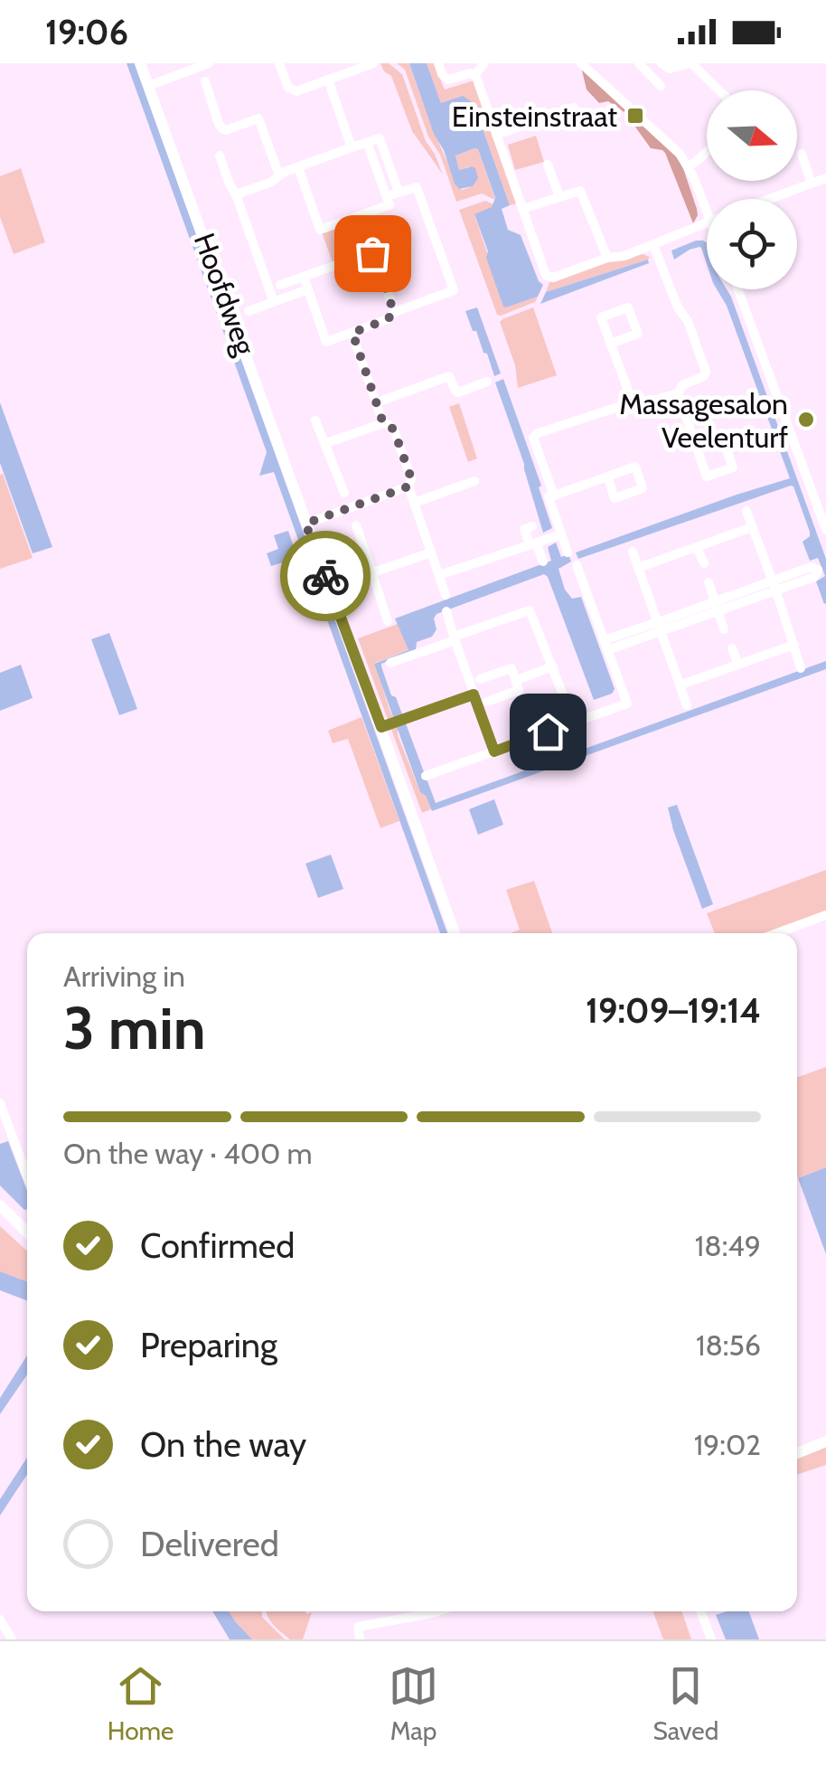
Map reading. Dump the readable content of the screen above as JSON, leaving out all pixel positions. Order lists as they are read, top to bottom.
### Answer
{
  "streets": {
    "main road": ["Hoofdweg"]
  },
  "places": {
    "transit": ["Einsteinstraat"],
    "other": ["Massagesalon Veelenturf"]
  },
  "north": "right",
  "page": {
    "status": "19:06",
    "heading": ["3 min", "Arriving in", "19:09–19:14"],
    "bar": "On the way · 400 m",
    "list": [
      ["Confirmed", "18:49"],
      ["Preparing", "18:56"],
      ["On the way", "19:02"],
      "Delivered"
    ],
    "tabs": ["Home", "Map", "Saved"]
  }
}
